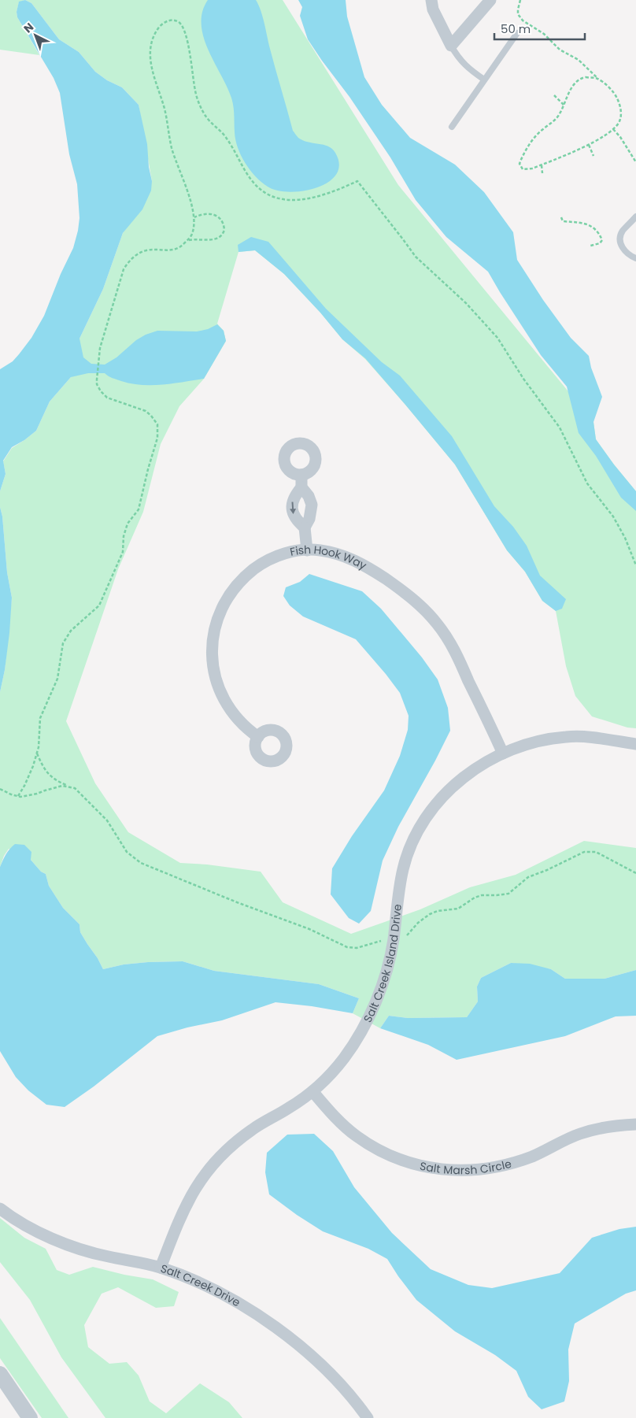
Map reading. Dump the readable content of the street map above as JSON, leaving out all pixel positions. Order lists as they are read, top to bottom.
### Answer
{
  "streets": {
    "street": [
      "Fish Hook Way",
      "Salt Creek Island Drive",
      "Salt Marsh Circle",
      "Salt Creek Drive"
    ]
  },
  "crossings": [
    ["Fish Hook Way", "Salt Creek Island Drive"],
    ["Salt Creek Island Drive", "Salt Marsh Circle"],
    ["Salt Creek Island Drive", "Salt Creek Drive"]
  ],
  "scale_bar": "50 m",
  "north": "top left"
}
